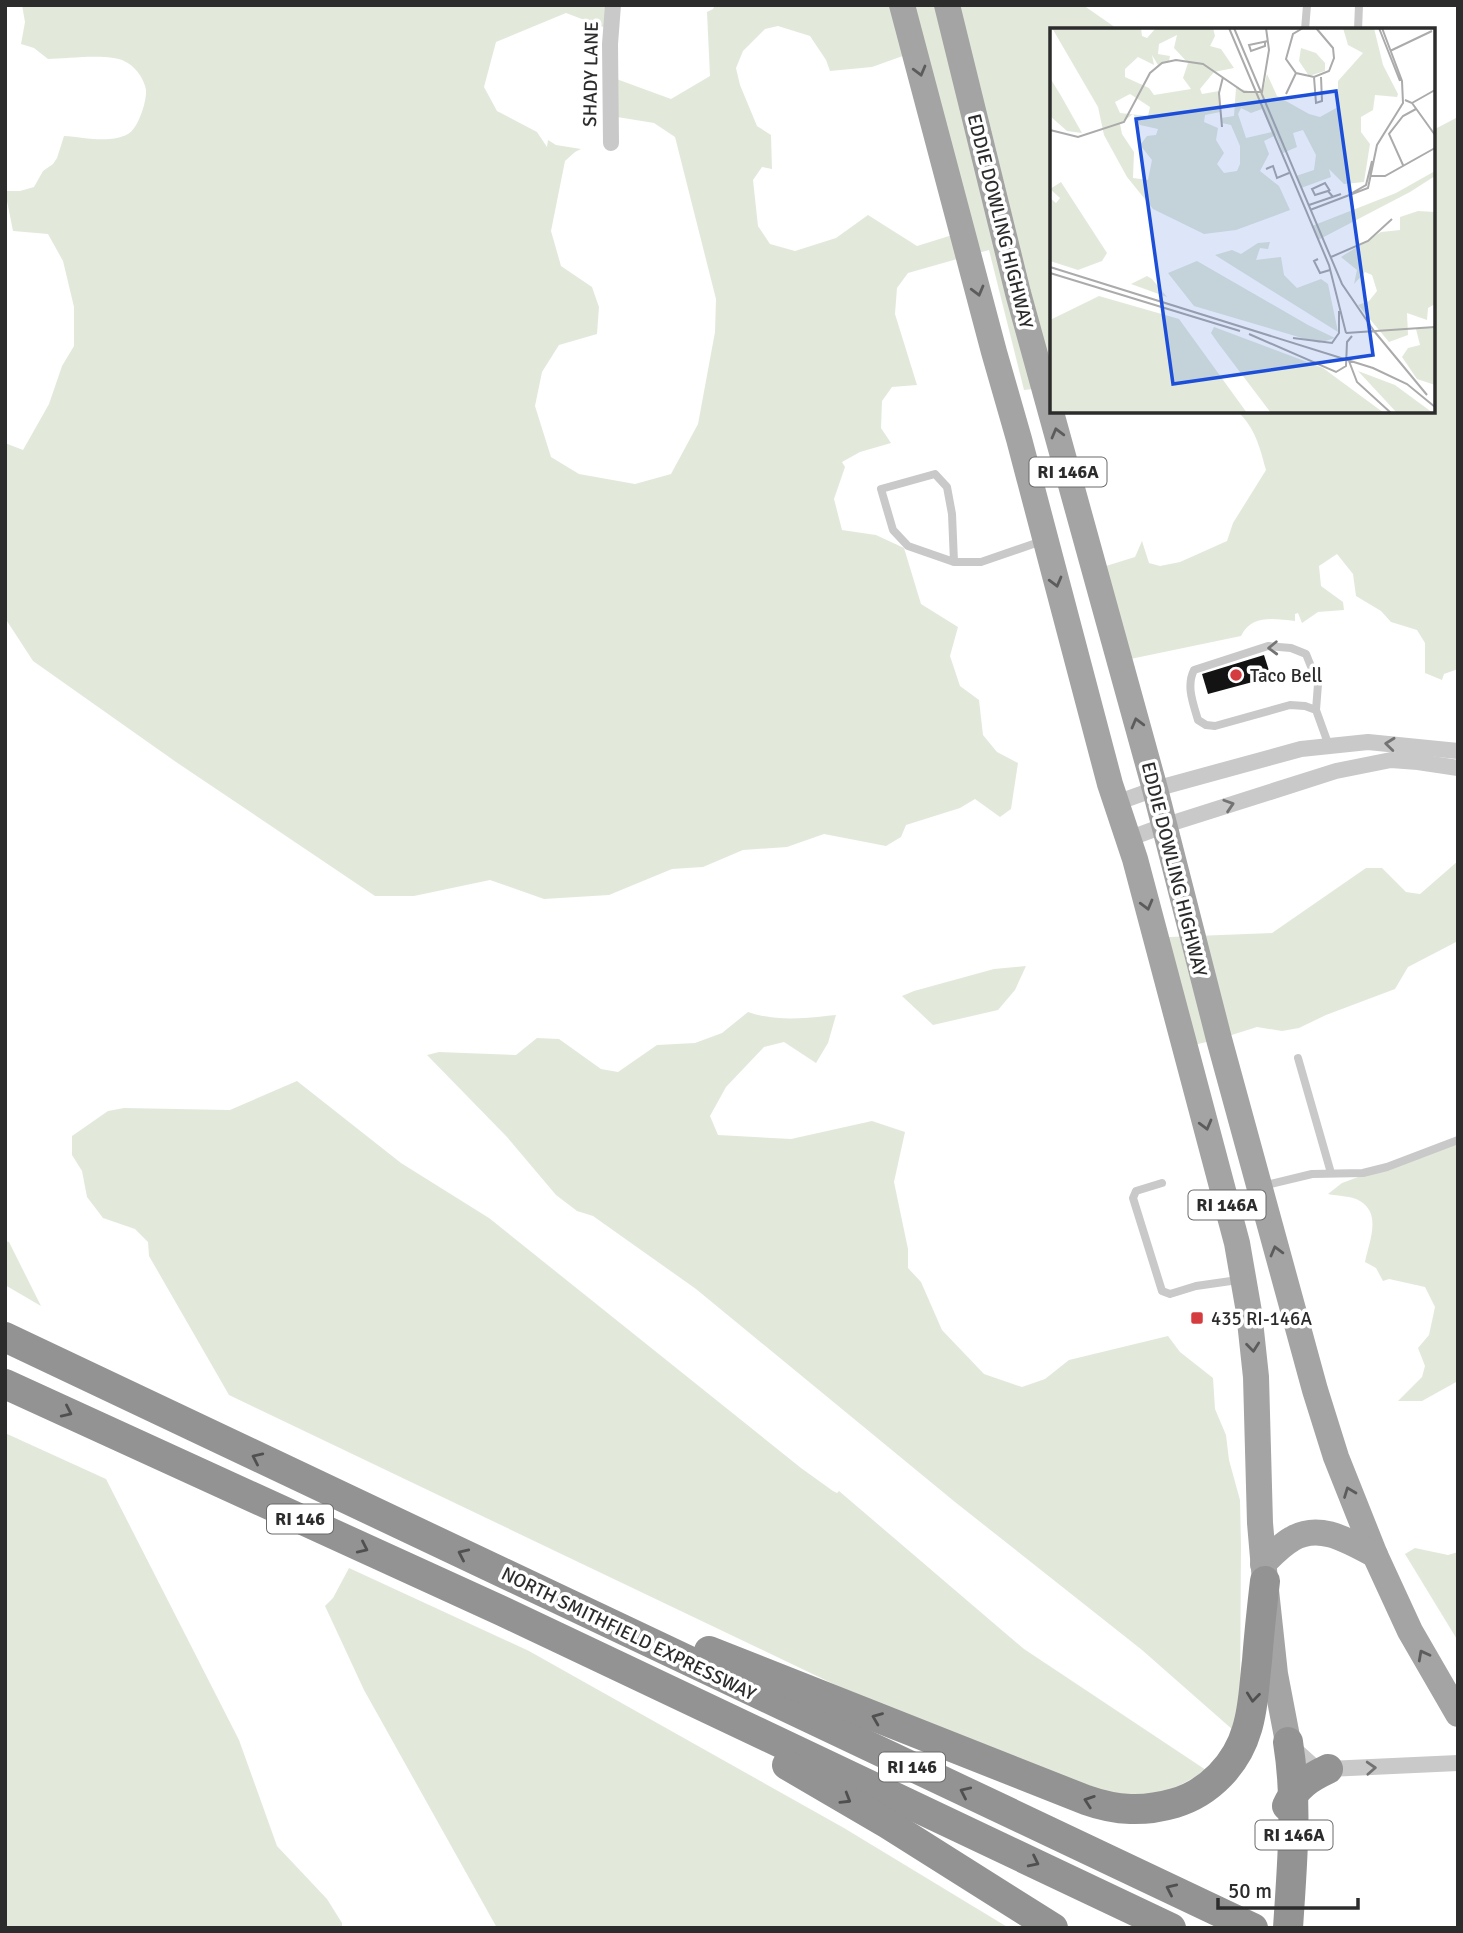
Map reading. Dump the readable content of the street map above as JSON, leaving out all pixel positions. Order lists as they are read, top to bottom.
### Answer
{
  "streets": {
    "highway": ["RI 146A", "RI 146", "NORTH SMITHFIELD EXPRESSWAY"],
    "main road": ["EDDIE DOWLING HIGHWAY"],
    "street": ["SHADY LANE"]
  },
  "crossings": [
    ["EDDIE DOWLING HIGHWAY", "RI 146A"]
  ],
  "places": {
    "other": ["Taco Bell"],
    "transit": ["435 RI-146A"]
  },
  "scale_bar": "50 m"
}
